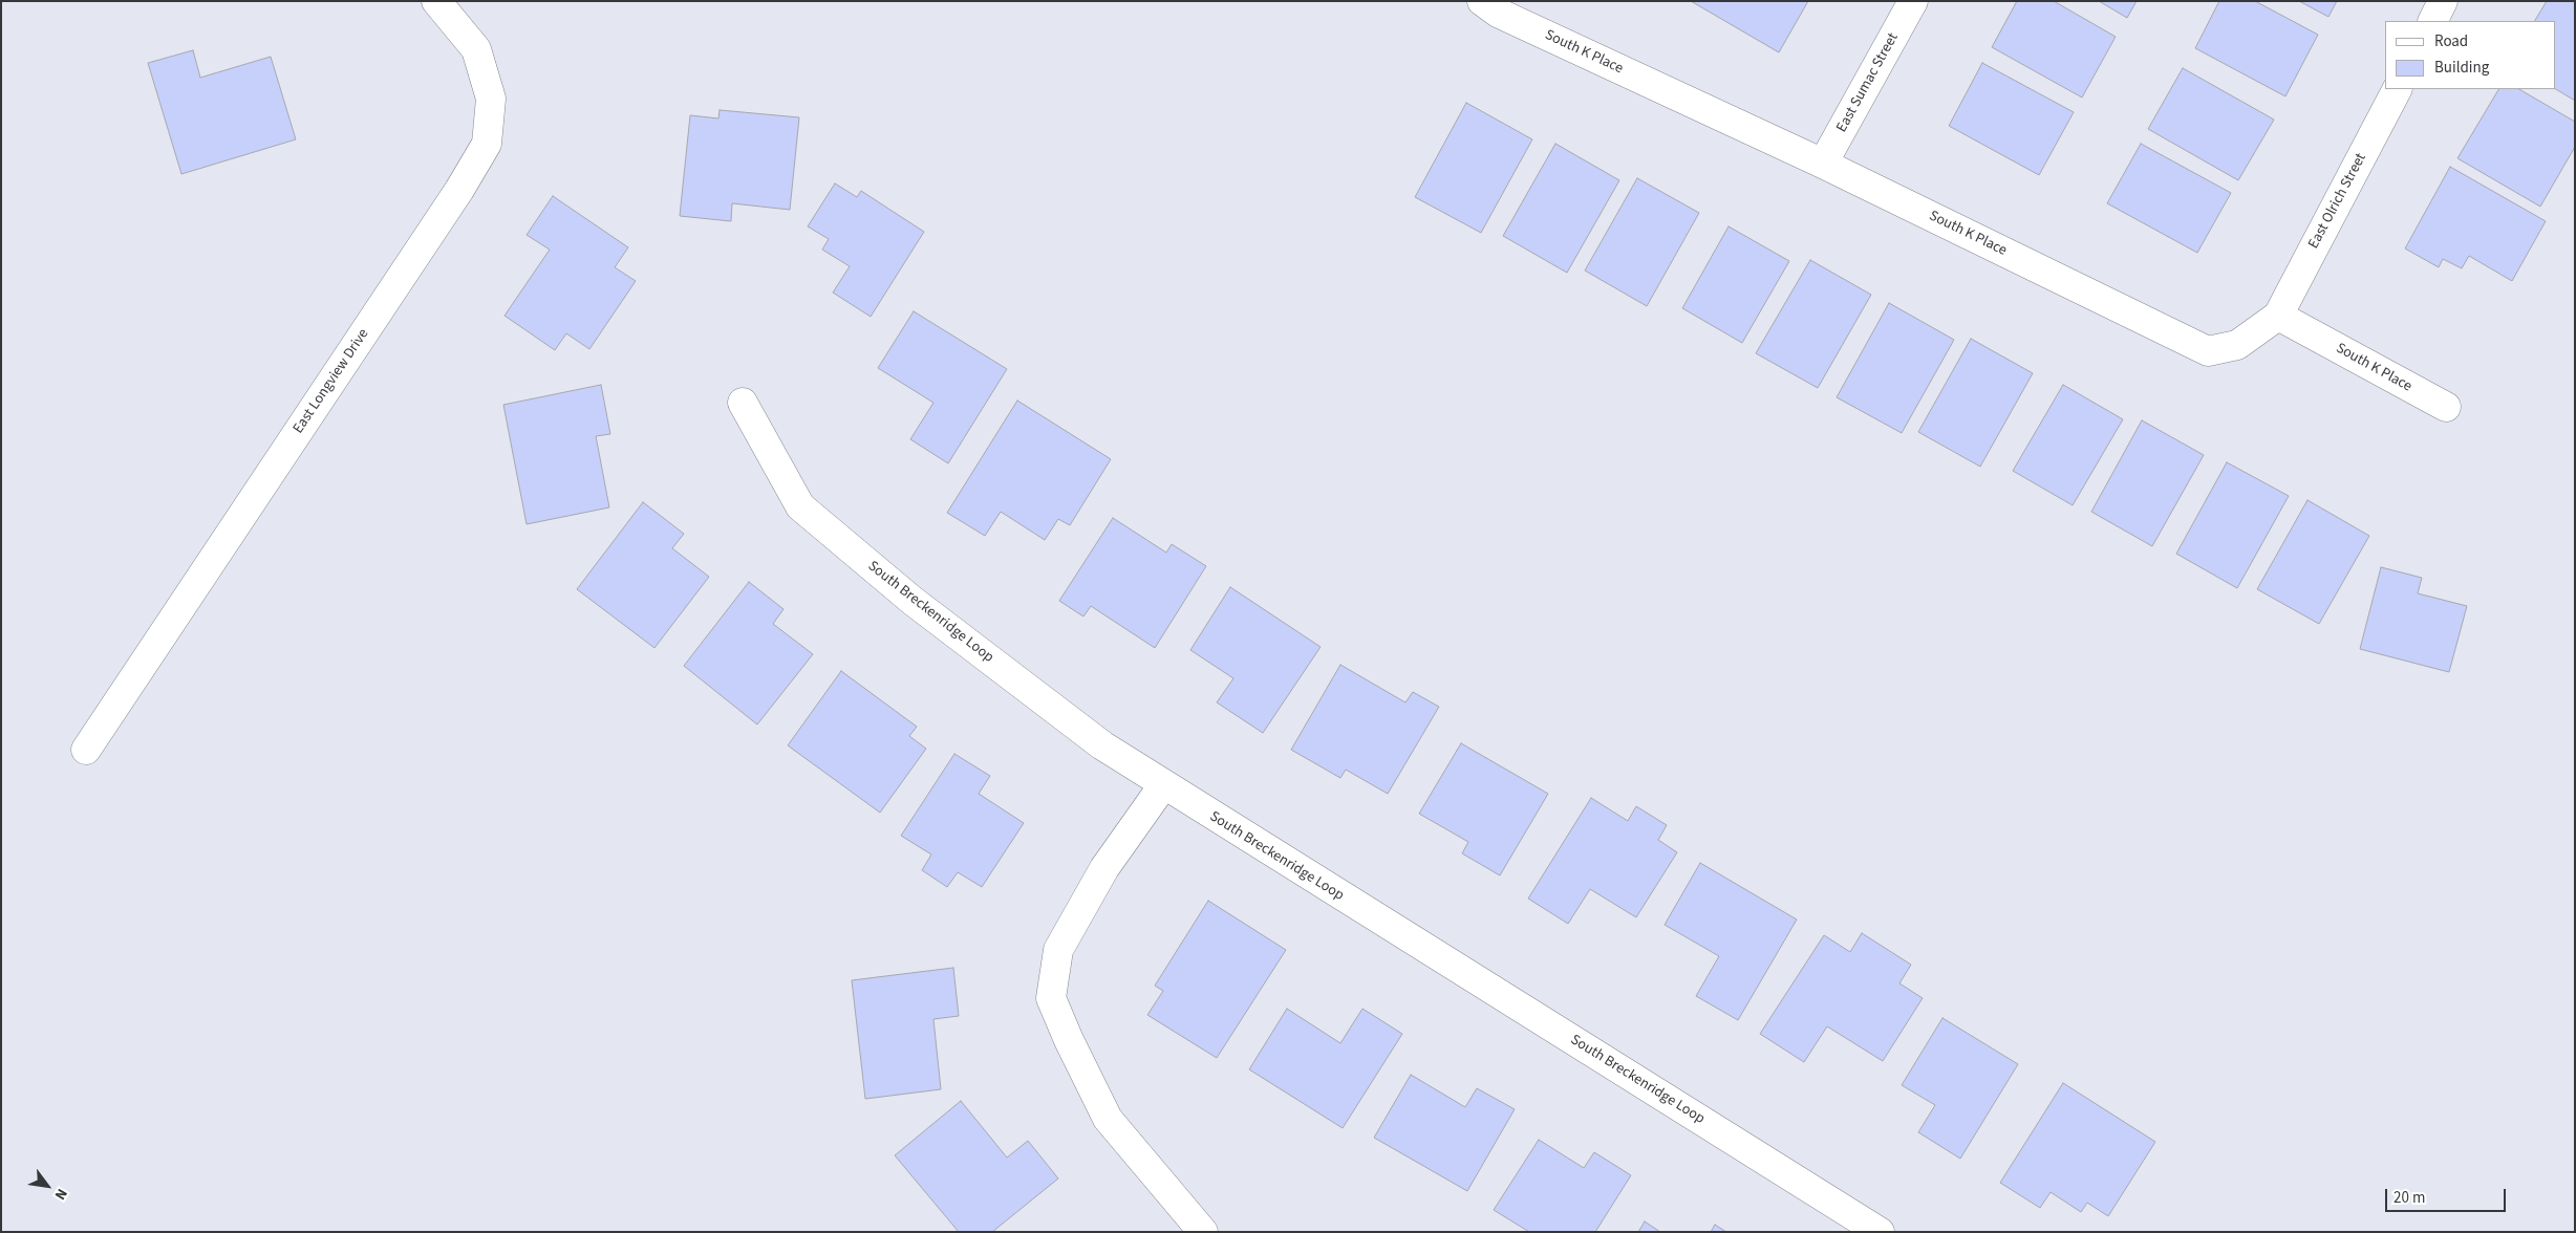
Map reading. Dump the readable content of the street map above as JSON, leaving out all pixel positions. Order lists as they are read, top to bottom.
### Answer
{
  "streets": {
    "street": [
      "South K Place",
      "East Sumac Street",
      "East Olrich Street",
      "East Longview Drive",
      "South Breckenridge Loop"
    ]
  },
  "crossings": [
    ["South K Place", "East Sumac Street"],
    ["South K Place", "East Olrich Street"]
  ],
  "legend": ["Road", "Building"],
  "scale_bar": "20 m",
  "north": "bottom right"
}
